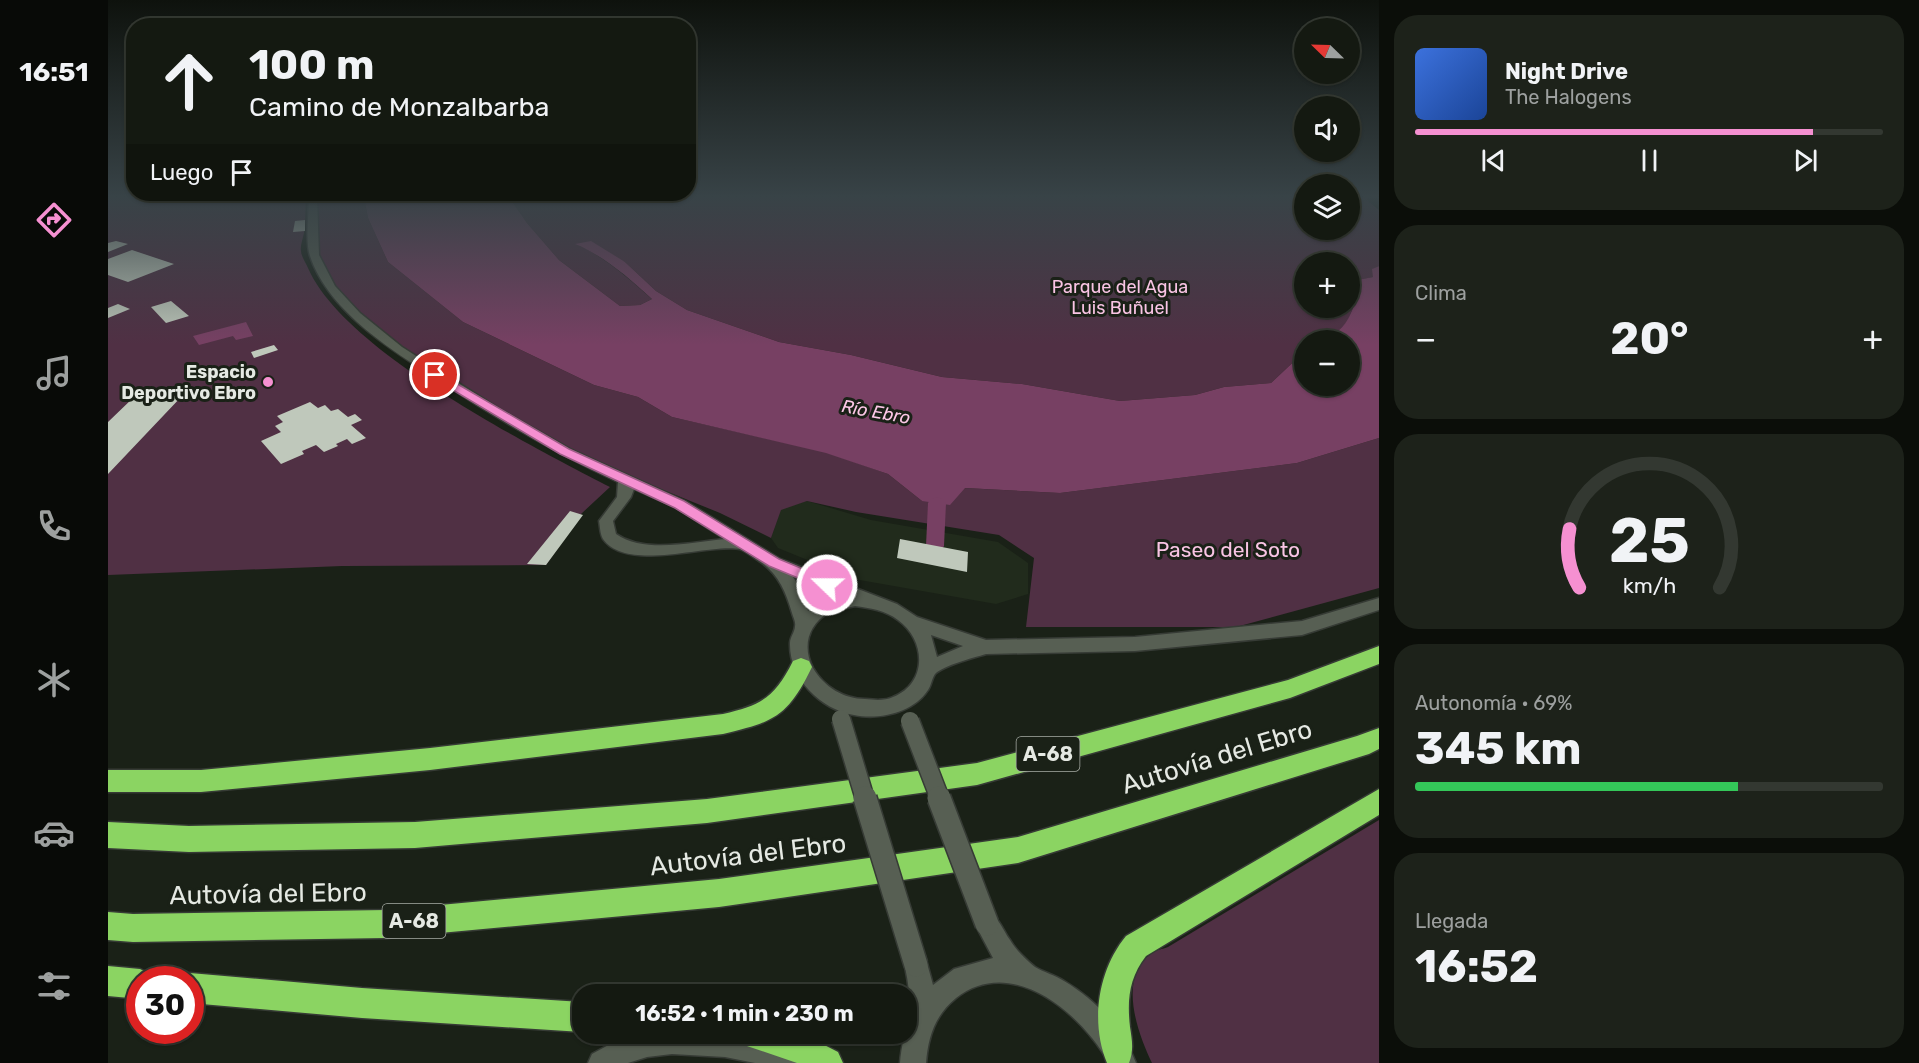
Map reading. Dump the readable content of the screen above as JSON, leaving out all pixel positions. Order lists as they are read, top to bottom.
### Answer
{
  "streets": {
    "highway": ["A-68", "Autovía del Ebro"]
  },
  "water": ["Río Ebro"],
  "parks": ["Parque del Agua Luis Buñuel", "Paseo del Soto"],
  "places": ["Espacio Deportivo Ebro"],
  "north": "top left",
  "page": {
    "tabs": "16:51",
    "map_buttons": ["+", "−"],
    "turn": ["100 m", "Camino de Monzalbarba"],
    "song": ["Night Drive", "The Halogens"],
    "then": "Luego",
    "tile": [
      "Clima",
      ["Autonomía · 69%", "345 km"],
      ["Llegada", "16:52"]
    ],
    "heat": ["−", "20°", "+"],
    "limit": "30",
    "trip": "16:52 · 1 min · 230 m",
    "gauge": ["25", "km/h"]
  }
}
